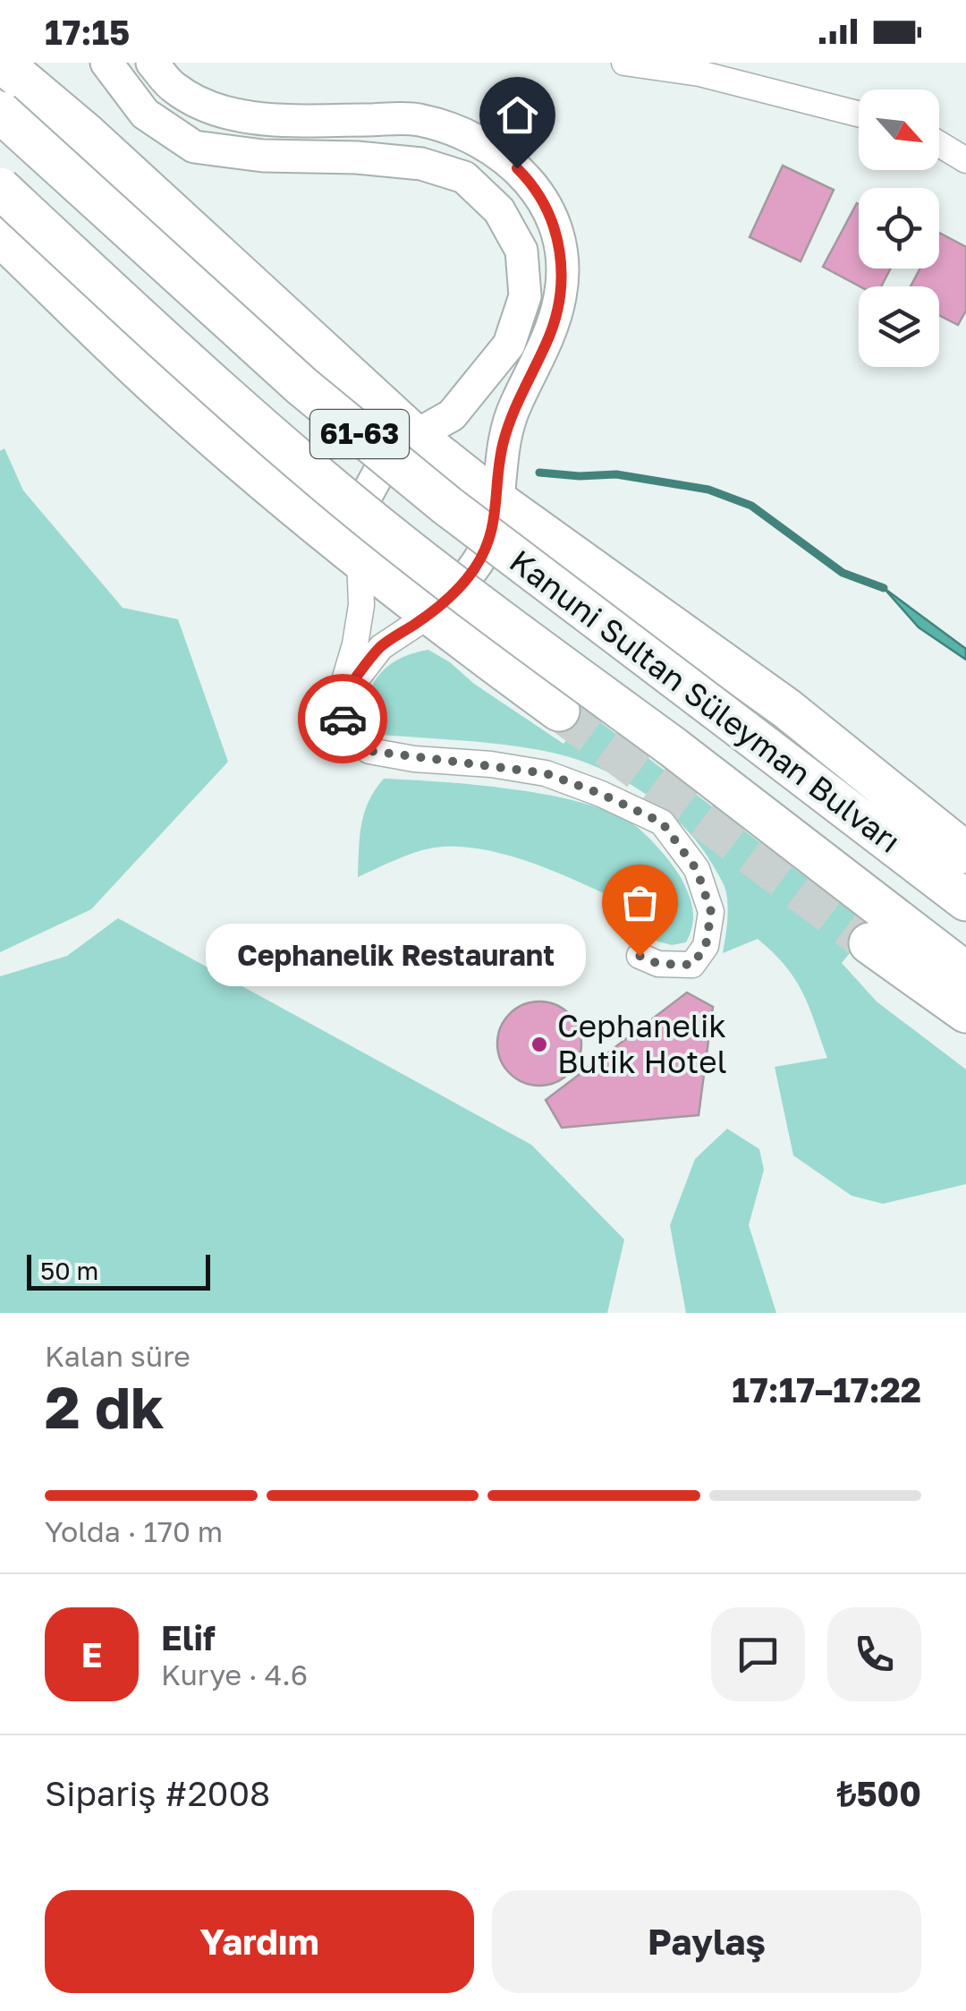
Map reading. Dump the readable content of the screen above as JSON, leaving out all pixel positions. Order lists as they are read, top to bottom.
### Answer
{
  "streets": {
    "main road": ["61-63", "Kanuni Sultan Süleyman Bulvarı"]
  },
  "places": ["Cephanelik Restaurant", "Cephanelik Butik Hotel"],
  "scale_bar": "50 m",
  "north": "bottom right",
  "page": {
    "status": "17:15",
    "bubble": "Cephanelik Restaurant",
    "scale": "50 m",
    "heading": ["2 dk", "Kalan süre", "17:17–17:22"],
    "panel": [
      "Elif",
      "Kurye · 4.6",
      "Sipariş #2008",
      "₺500"
    ],
    "bar": "Yolda · 170 m",
    "round": "E",
    "buttons": ["Yardım", "Paylaş"]
  }
}
